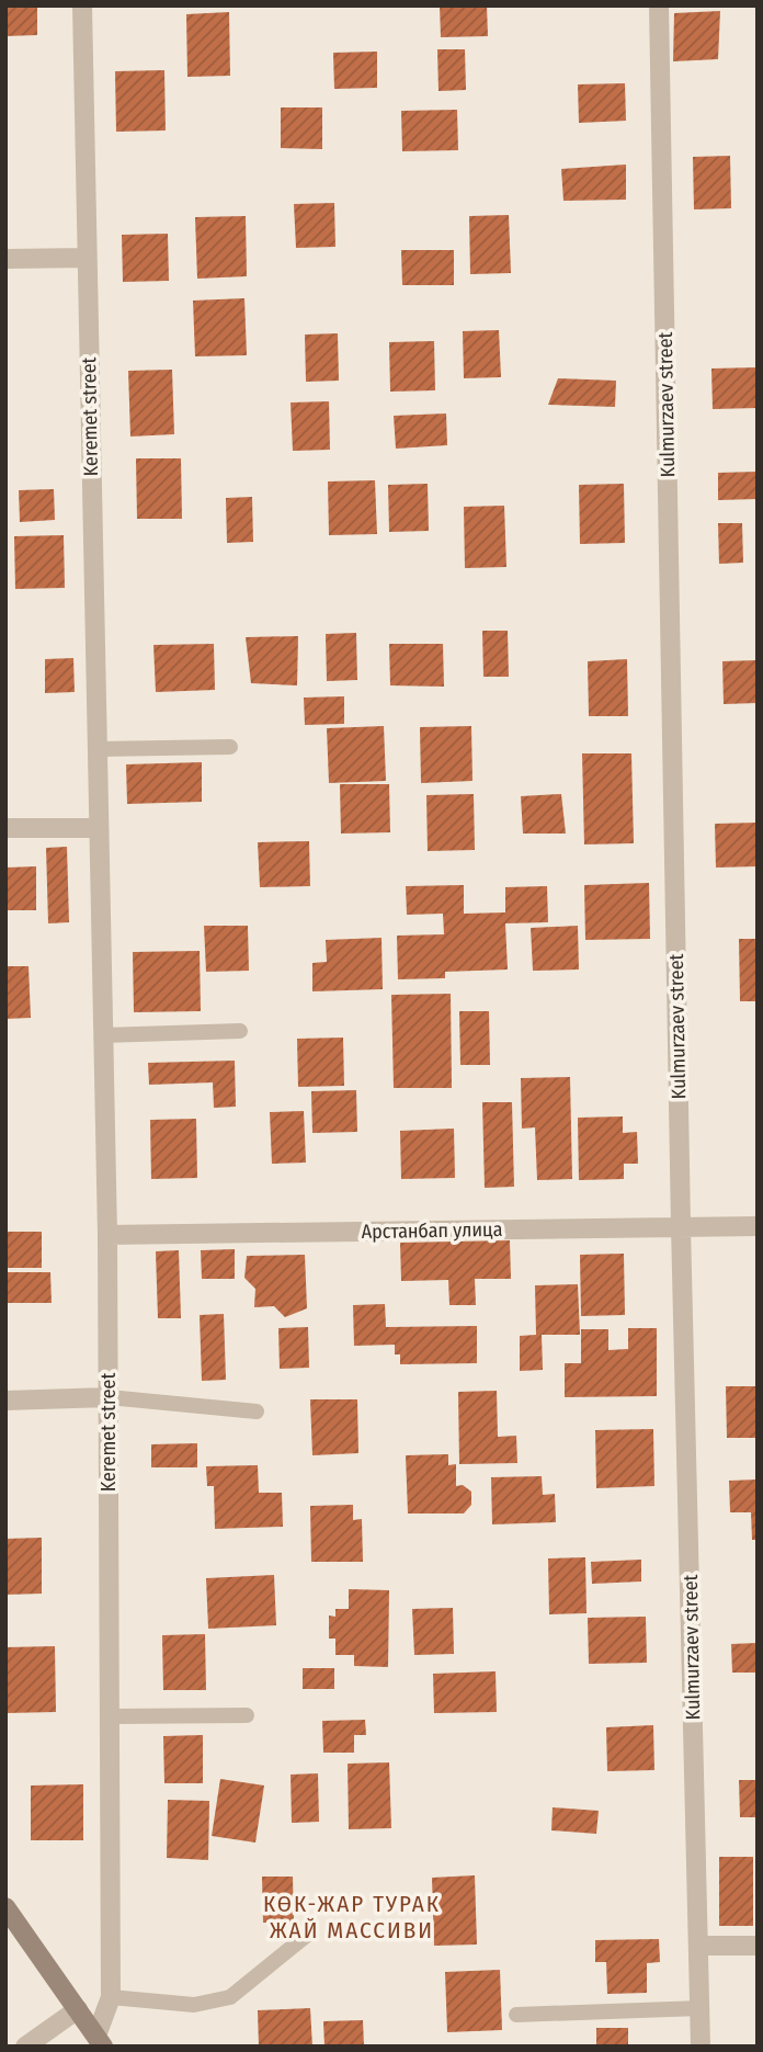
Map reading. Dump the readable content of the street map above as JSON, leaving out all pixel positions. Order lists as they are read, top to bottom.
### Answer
{
  "streets": {
    "street": ["Kulmurzaev street", "Keremet street", "Арстанбап улица"]
  },
  "crossings": [
    ["Kulmurzaev street", "Арстанбап улица"],
    ["Keremet street", "Арстанбап улица"]
  ],
  "districts": ["КӨК-ЖАР ТУРАК ЖАЙ МАССИВИ"]
}
